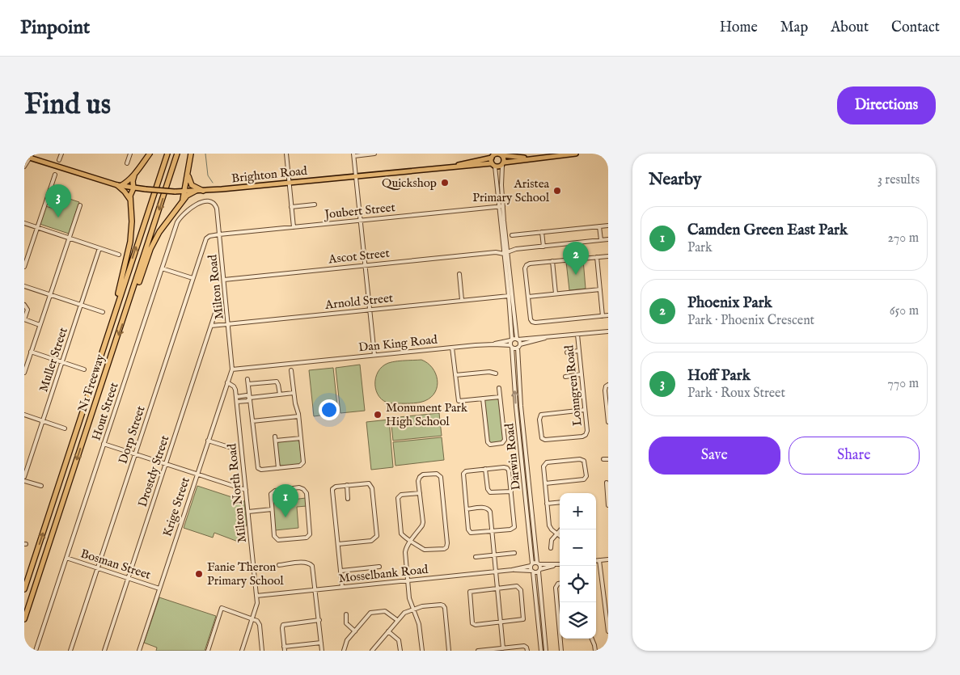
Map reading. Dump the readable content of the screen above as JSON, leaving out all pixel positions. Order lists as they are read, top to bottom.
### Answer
{
  "streets": {
    "highway": ["N1 Freeway"],
    "main road": ["Brighton Road"],
    "street": [
      "Joubert Street",
      "Ascot Street",
      "Milton Road",
      "Arnold Street",
      "Dan King Road",
      "Muller Street",
      "Lonngren Road",
      "Hout Street",
      "Dorp Street",
      "Darwin Road",
      "Drostdy Street",
      "Milton North Road",
      "Krige Street",
      "Bosman Street",
      "Mosselbank Road"
    ]
  },
  "crossings": [
    ["Joubert Street", "Milton Road"],
    ["Joubert Street", "Dorp Street"],
    ["Ascot Street", "Milton Road"],
    ["Milton Road", "Arnold Street"],
    ["Milton Road", "Dan King Road"],
    ["Milton Road", "Hout Street"],
    ["Milton Road", "Dorp Street"],
    ["Milton Road", "Krige Street"],
    ["Arnold Street", "Drostdy Street"],
    ["Dan King Road", "Darwin Road"],
    ["Dan King Road", "Krige Street"],
    ["Hout Street", "Bosman Street"],
    ["Dorp Street", "Bosman Street"],
    ["Darwin Road", "Mosselbank Road"],
    ["Drostdy Street", "Bosman Street"],
    ["Milton North Road", "Krige Street"],
    ["Milton North Road", "Mosselbank Road"],
    ["Krige Street", "Bosman Street"]
  ],
  "places": [
    "Quickshop",
    "Aristea Primary School",
    "Monument Park High School",
    "Fanie Theron Primary School"
  ],
  "page": {
    "header": "Pinpoint",
    "nav": [
      "Home",
      "Map",
      "About",
      "Contact"
    ],
    "buttons": [
      "Directions",
      ["Save", "Share"]
    ],
    "title": "Find us",
    "heading": ["Nearby", "3 results"],
    "pins": ["3", "2", "1"],
    "list": [
      {
        "mark": "1",
        "name": "Camden Green East Park",
        "note": "Park",
        "value": "270 m"
      },
      {
        "mark": "2",
        "name": "Phoenix Park",
        "note": "Park · Phoenix Crescent",
        "value": "650 m"
      },
      {
        "mark": "3",
        "name": "Hoff Park",
        "note": "Park · Roux Street",
        "value": "770 m"
      }
    ],
    "map_buttons": ["+", "−"]
  }
}
